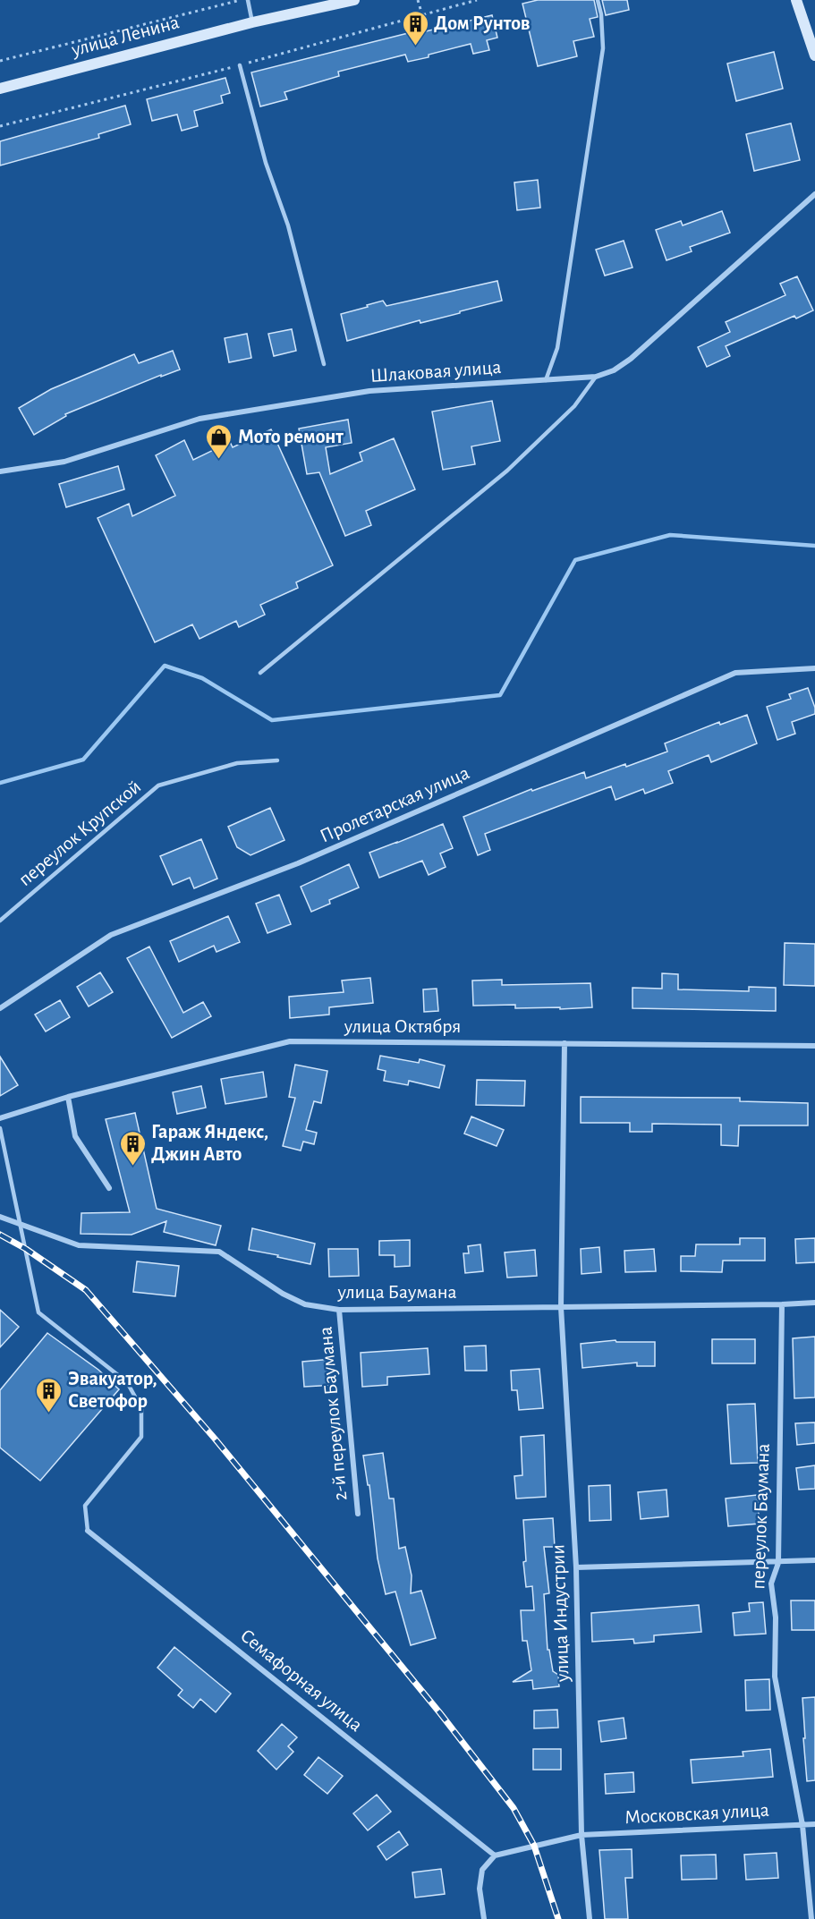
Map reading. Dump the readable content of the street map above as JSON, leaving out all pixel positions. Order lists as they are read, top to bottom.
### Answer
{
  "streets": {
    "main road": ["улица Ленина"],
    "street": [
      "Шлаковая улица",
      "Пролетарская улица",
      "улица Октября",
      "улица Баумана",
      "2-й переулок Баумана",
      "переулок Баумана",
      "улица Индустрии",
      "Семафорная улица",
      "Московская улица"
    ],
    "lane": ["переулок Крупской"]
  },
  "crossings": [
    ["улица Октября", "улица Индустрии"],
    ["улица Баумана", "2-й переулок Баумана"],
    ["улица Баумана", "переулок Баумана"],
    ["улица Баумана", "улица Индустрии"],
    ["переулок Баумана", "Московская улица"],
    ["улица Индустрии", "Московская улица"]
  ],
  "places": {
    "building": ["Дом Рунтов", "Гараж Яндекс, Джин Авто", "Эвакуатор, Светофор"],
    "shop": ["Мото ремонт"]
  }
}
